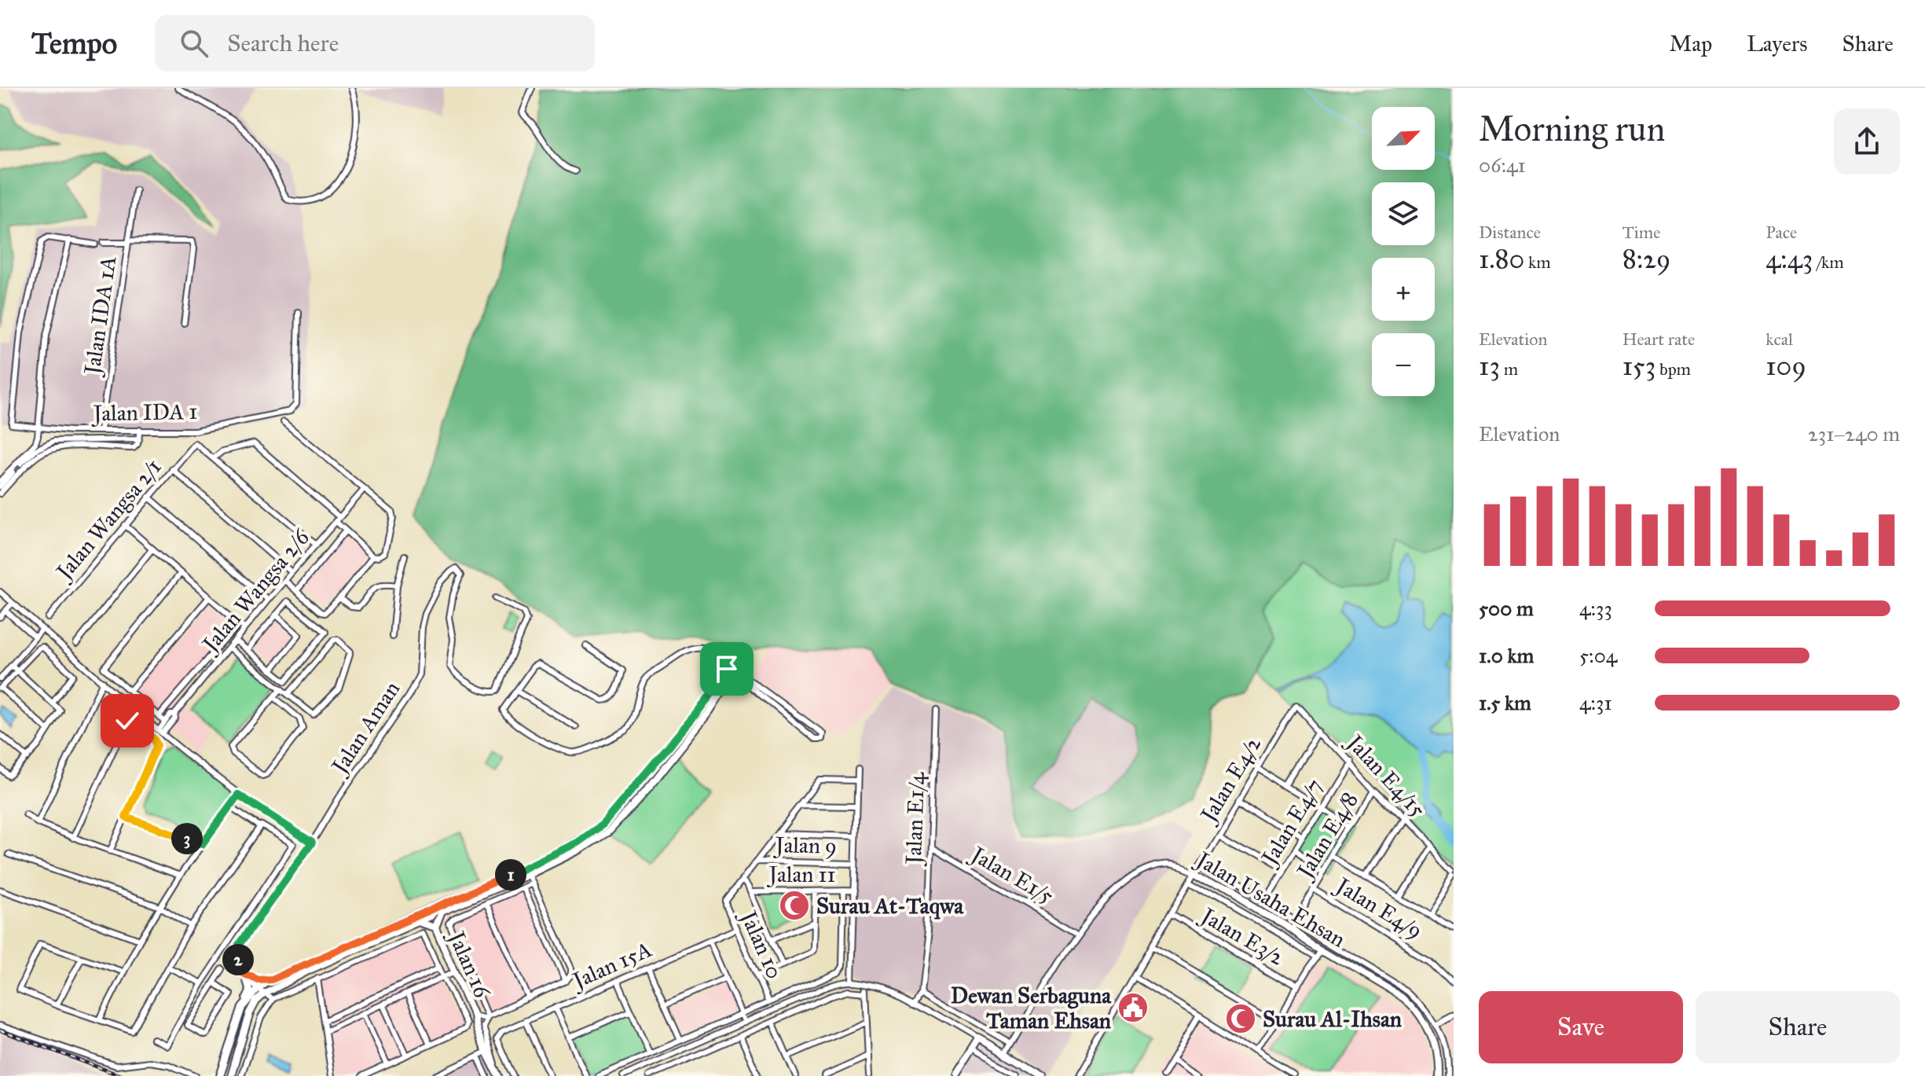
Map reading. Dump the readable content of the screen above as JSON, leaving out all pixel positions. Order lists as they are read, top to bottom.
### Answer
{
  "streets": {
    "street": [
      "Jalan IDA 1A",
      "Jalan IDA 1",
      "Jalan Wangsa 2/1",
      "Jalan Wangsa 2/6",
      "Jalan Aman",
      "Jalan E4/15",
      "Jalan E4/2",
      "Jalan E1/4",
      "Jalan E4/7",
      "Jalan E4/8",
      "Jalan 9",
      "Jalan 11",
      "Jalan E1/5",
      "Jalan Usaha Ehsan",
      "Jalan E4/9",
      "Jalan E3/2",
      "Jalan 10",
      "Jalan 16",
      "Jalan 15A"
    ]
  },
  "crossings": [
    ["Jalan IDA 1A", "Jalan IDA 1"],
    ["Jalan E4/15", "Jalan E4/2"],
    ["Jalan E4/15", "Jalan E4/7"],
    ["Jalan E4/15", "Jalan E4/8"],
    ["Jalan E4/2", "Jalan Usaha Ehsan"],
    ["Jalan E4/2", "Jalan E3/2"],
    ["Jalan E1/4", "Jalan E1/5"],
    ["Jalan E4/8", "Jalan Usaha Ehsan"],
    ["Jalan E4/8", "Jalan E4/9"],
    ["Jalan E1/5", "Jalan Usaha Ehsan"],
    ["Jalan 10", "Jalan 15A"]
  ],
  "places": {
    "mosque": ["Surau At-Taqwa", "Surau Al-Ihsan"],
    "public building": ["Dewan Serbaguna Taman Ehsan"]
  },
  "north": "top right",
  "page": {
    "header": "Tempo",
    "search": "Search here",
    "nav": ["Map", "Layers", "Share"],
    "heading": ["Morning run", "06:41"],
    "map_buttons": ["+", "−"],
    "stats": [
      ["Distance", "1.80 km"],
      ["Time", "8:29"],
      ["Pace", "4:43 /km"],
      ["Elevation", "13 m"],
      ["Heart rate", "153 bpm"],
      ["kcal", "109"]
    ],
    "chart": ["Elevation", "231–240 m"],
    "list": [
      {
        "name": "500 m",
        "note": "4:33"
      },
      {
        "name": "1.0 km",
        "note": "5:04"
      },
      {
        "name": "1.5 km",
        "note": "4:31"
      }
    ],
    "pins": ["3", "1", "2"],
    "buttons": ["Save", "Share"]
  }
}
